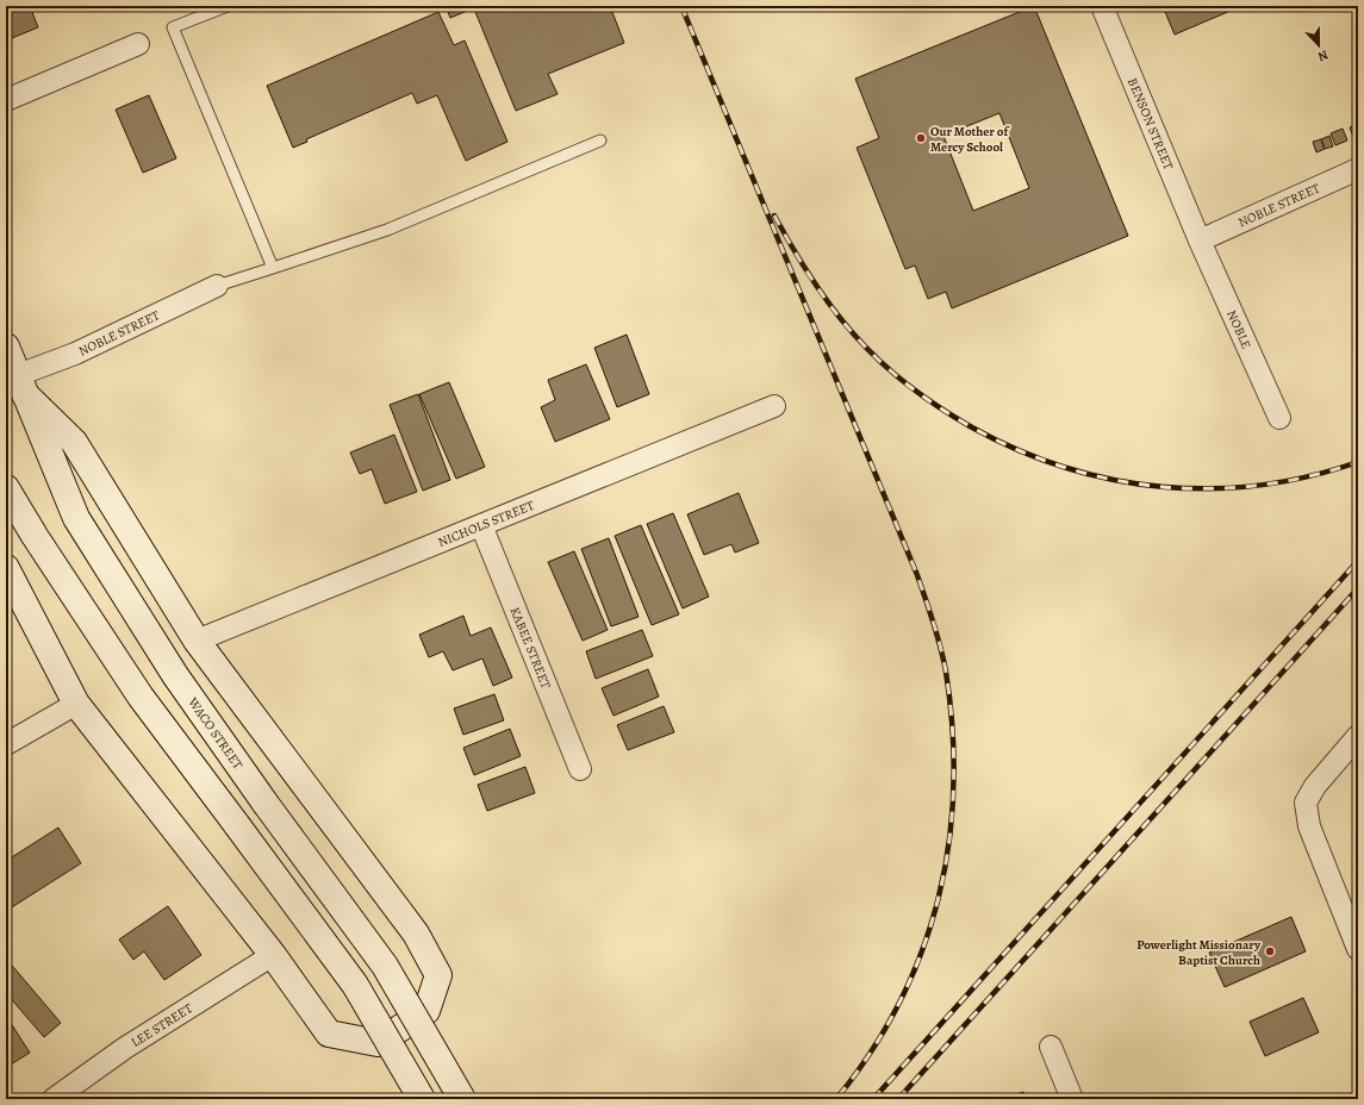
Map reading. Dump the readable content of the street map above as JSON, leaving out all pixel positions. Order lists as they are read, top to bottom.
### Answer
{
  "streets": {
    "main road": ["WACO STREET"],
    "street": [
      "BENSON STREET",
      "NOBLE STREET",
      "NOBLE",
      "NICHOLS STREET",
      "KABEE STREET",
      "LEE STREET"
    ]
  },
  "crossings": [
    ["BENSON STREET", "NOBLE STREET"],
    ["BENSON STREET", "NOBLE"],
    ["NOBLE STREET", "NOBLE"],
    ["NOBLE STREET", "WACO STREET"],
    ["NICHOLS STREET", "KABEE STREET"]
  ],
  "places": ["Our Mother of Mercy School", "Powerlight Missionary Baptist Church"],
  "north": "bottom"
}
